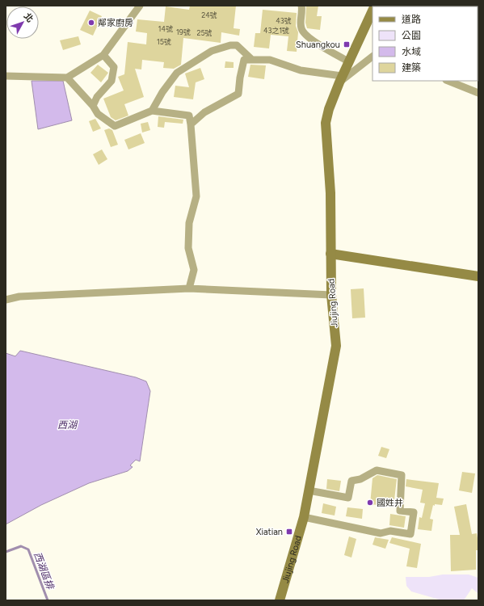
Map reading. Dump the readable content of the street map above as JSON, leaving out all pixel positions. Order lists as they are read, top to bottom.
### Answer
{
  "streets": {
    "main road": ["Jiujing Road"]
  },
  "water": ["西湖", "西湖區排"],
  "places": {
    "other": ["鄰家廚房", "國姓井"],
    "transit": ["Shuangkou", "Xiatian"]
  },
  "house_numbers": [
    "24號",
    "43號",
    "14號",
    "43之1號",
    "19號",
    "25號",
    "15號"
  ],
  "legend": [
    "道路",
    "公園",
    "水域",
    "建築"
  ],
  "north": "top right"
}
